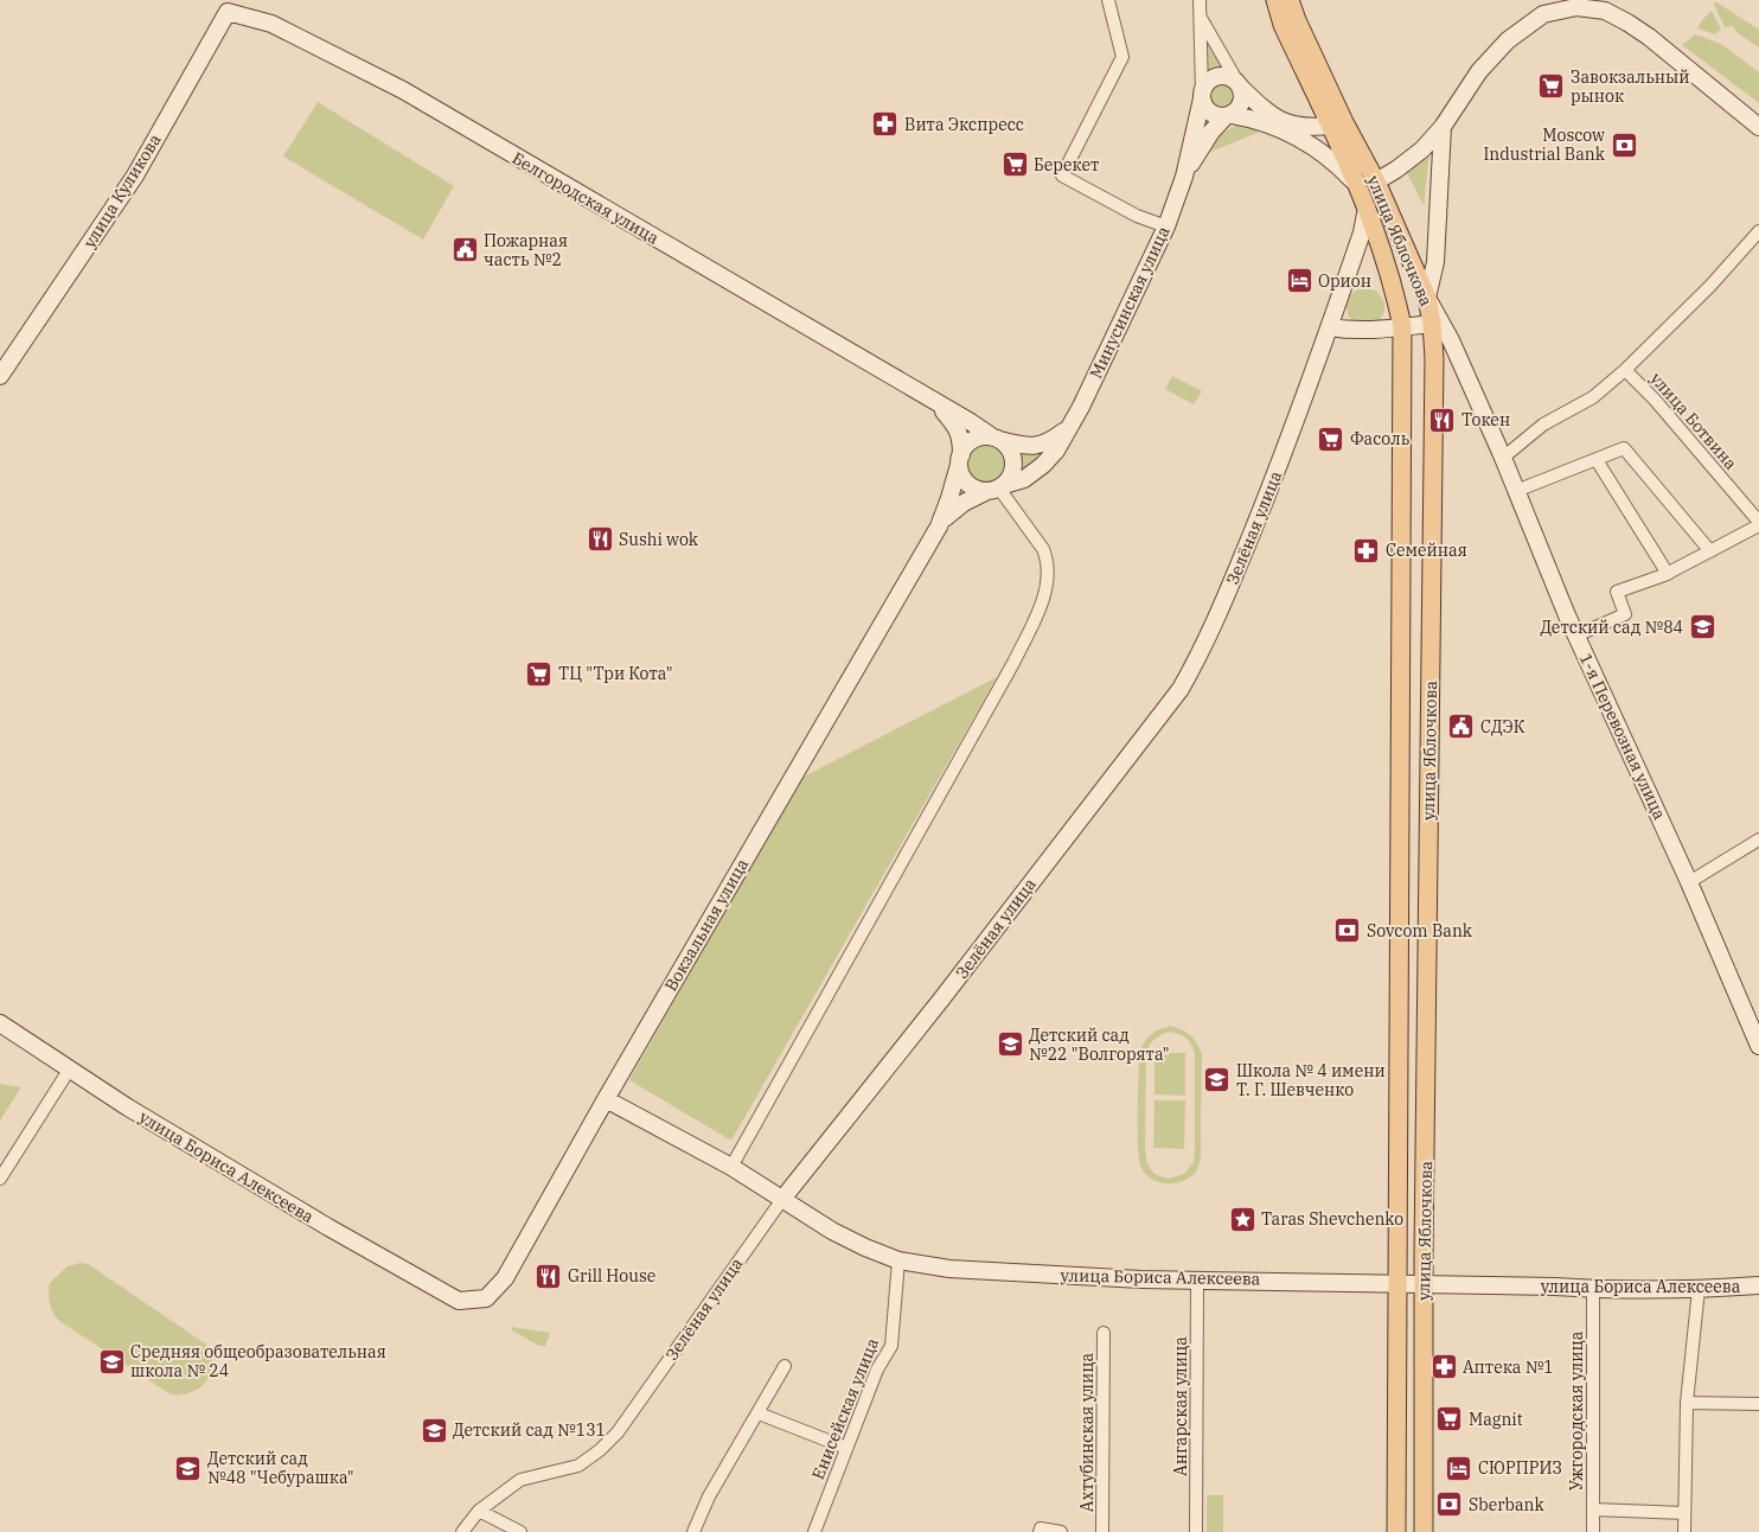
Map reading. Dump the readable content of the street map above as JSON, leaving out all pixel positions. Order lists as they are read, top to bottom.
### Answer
{
  "streets": {
    "main road": [
      "улица Куликова",
      "Белгородская улица",
      "улица Яблочкова",
      "Минусинская улица",
      "Зелёная улица",
      "1-я Перевозная улица",
      "Вокзальная улица",
      "улица Бориса Алексеева"
    ],
    "street": [
      "улица Ботвина",
      "Ангарская улица",
      "Енисейская улица",
      "Ужгородская улица",
      "Ахтубинская улица"
    ]
  },
  "crossings": [
    ["улица Куликова", "Белгородская улица"],
    ["Белгородская улица", "Минусинская улица"],
    ["Белгородская улица", "Вокзальная улица"],
    ["улица Яблочкова", "Зелёная улица"],
    ["улица Яблочкова", "1-я Перевозная улица"],
    ["улица Яблочкова", "улица Бориса Алексеева"],
    ["Минусинская улица", "Вокзальная улица"],
    ["Зелёная улица", "улица Бориса Алексеева"],
    ["Вокзальная улица", "улица Бориса Алексеева"],
    ["улица Бориса Алексеева", "Ангарская улица"],
    ["улица Бориса Алексеева", "Енисейская улица"],
    ["улица Бориса Алексеева", "Ужгородская улица"]
  ],
  "places": {
    "supermarket": [
      "Завокзальный рынок",
      "Берекет",
      "Фасоль",
      "ТЦ \"Три Кота\"",
      "Magnit"
    ],
    "pharmacy": ["Вита Экспресс", "Семейная", "Аптека №1"],
    "bank": ["Moscow Industrial Bank", "Sovcom Bank", "Sberbank"],
    "public building": ["Пожарная часть №2", "СДЭК"],
    "hotel": ["Орион", "СЮРПРИЗ"],
    "restaurant": ["Токен", "Sushi wok", "Grill House"],
    "school or university": [
      "Детский сад №84",
      "Детский сад №22 \"Волгорята\"",
      "Школа № 4 имени Т. Г. Шевченко",
      "Средняя общеобразовательная школа № 24",
      "Детский сад №131",
      "Детский сад №48 \"Чебурашка\""
    ],
    "place": ["Taras Shevchenko"]
  }
}
